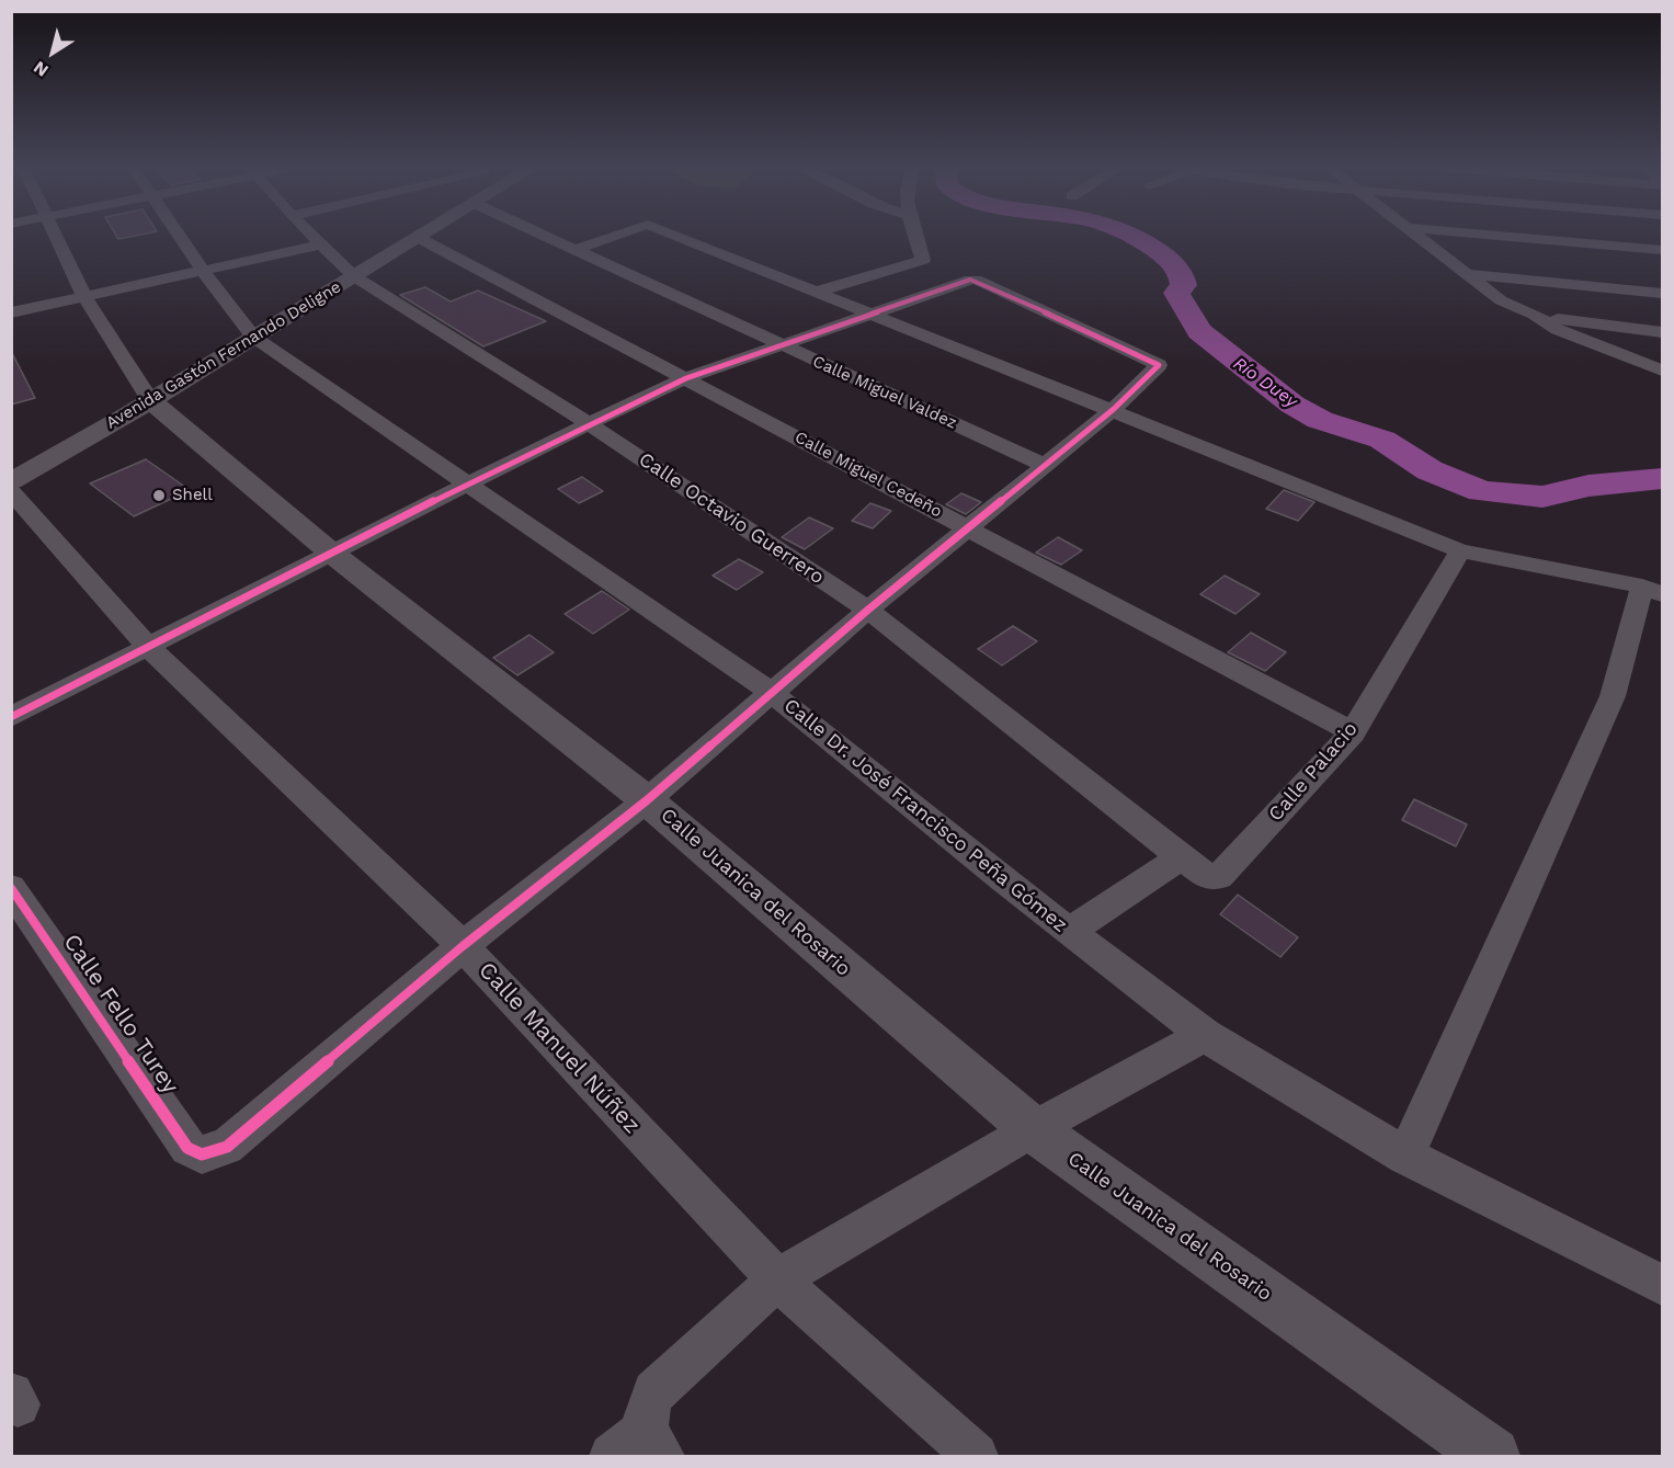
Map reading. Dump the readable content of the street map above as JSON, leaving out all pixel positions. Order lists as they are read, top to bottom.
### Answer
{
  "streets": {
    "street": [
      "Avenida Gastón Fernando Deligne",
      "Calle Miguel Valdez",
      "Calle Miguel Cedeño",
      "Calle Octavio Guerrero",
      "Calle Palacio",
      "Calle Dr. José Francisco Peña Gómez",
      "Calle Juanica del Rosario",
      "Calle Fello Turey",
      "Calle Manuel Núñez"
    ]
  },
  "crossings": [
    ["Avenida Gastón Fernando Deligne", "Calle Miguel Cedeño"],
    ["Avenida Gastón Fernando Deligne", "Calle Octavio Guerrero"],
    ["Avenida Gastón Fernando Deligne", "Calle Dr. José Francisco Peña Gómez"],
    ["Avenida Gastón Fernando Deligne", "Calle Juanica del Rosario"],
    ["Calle Miguel Cedeño", "Calle Palacio"],
    ["Calle Octavio Guerrero", "Calle Palacio"],
    ["Calle Fello Turey", "Calle Manuel Núñez"]
  ],
  "water": ["Río Duey"],
  "places": ["Shell"],
  "north": "bottom left"
}
